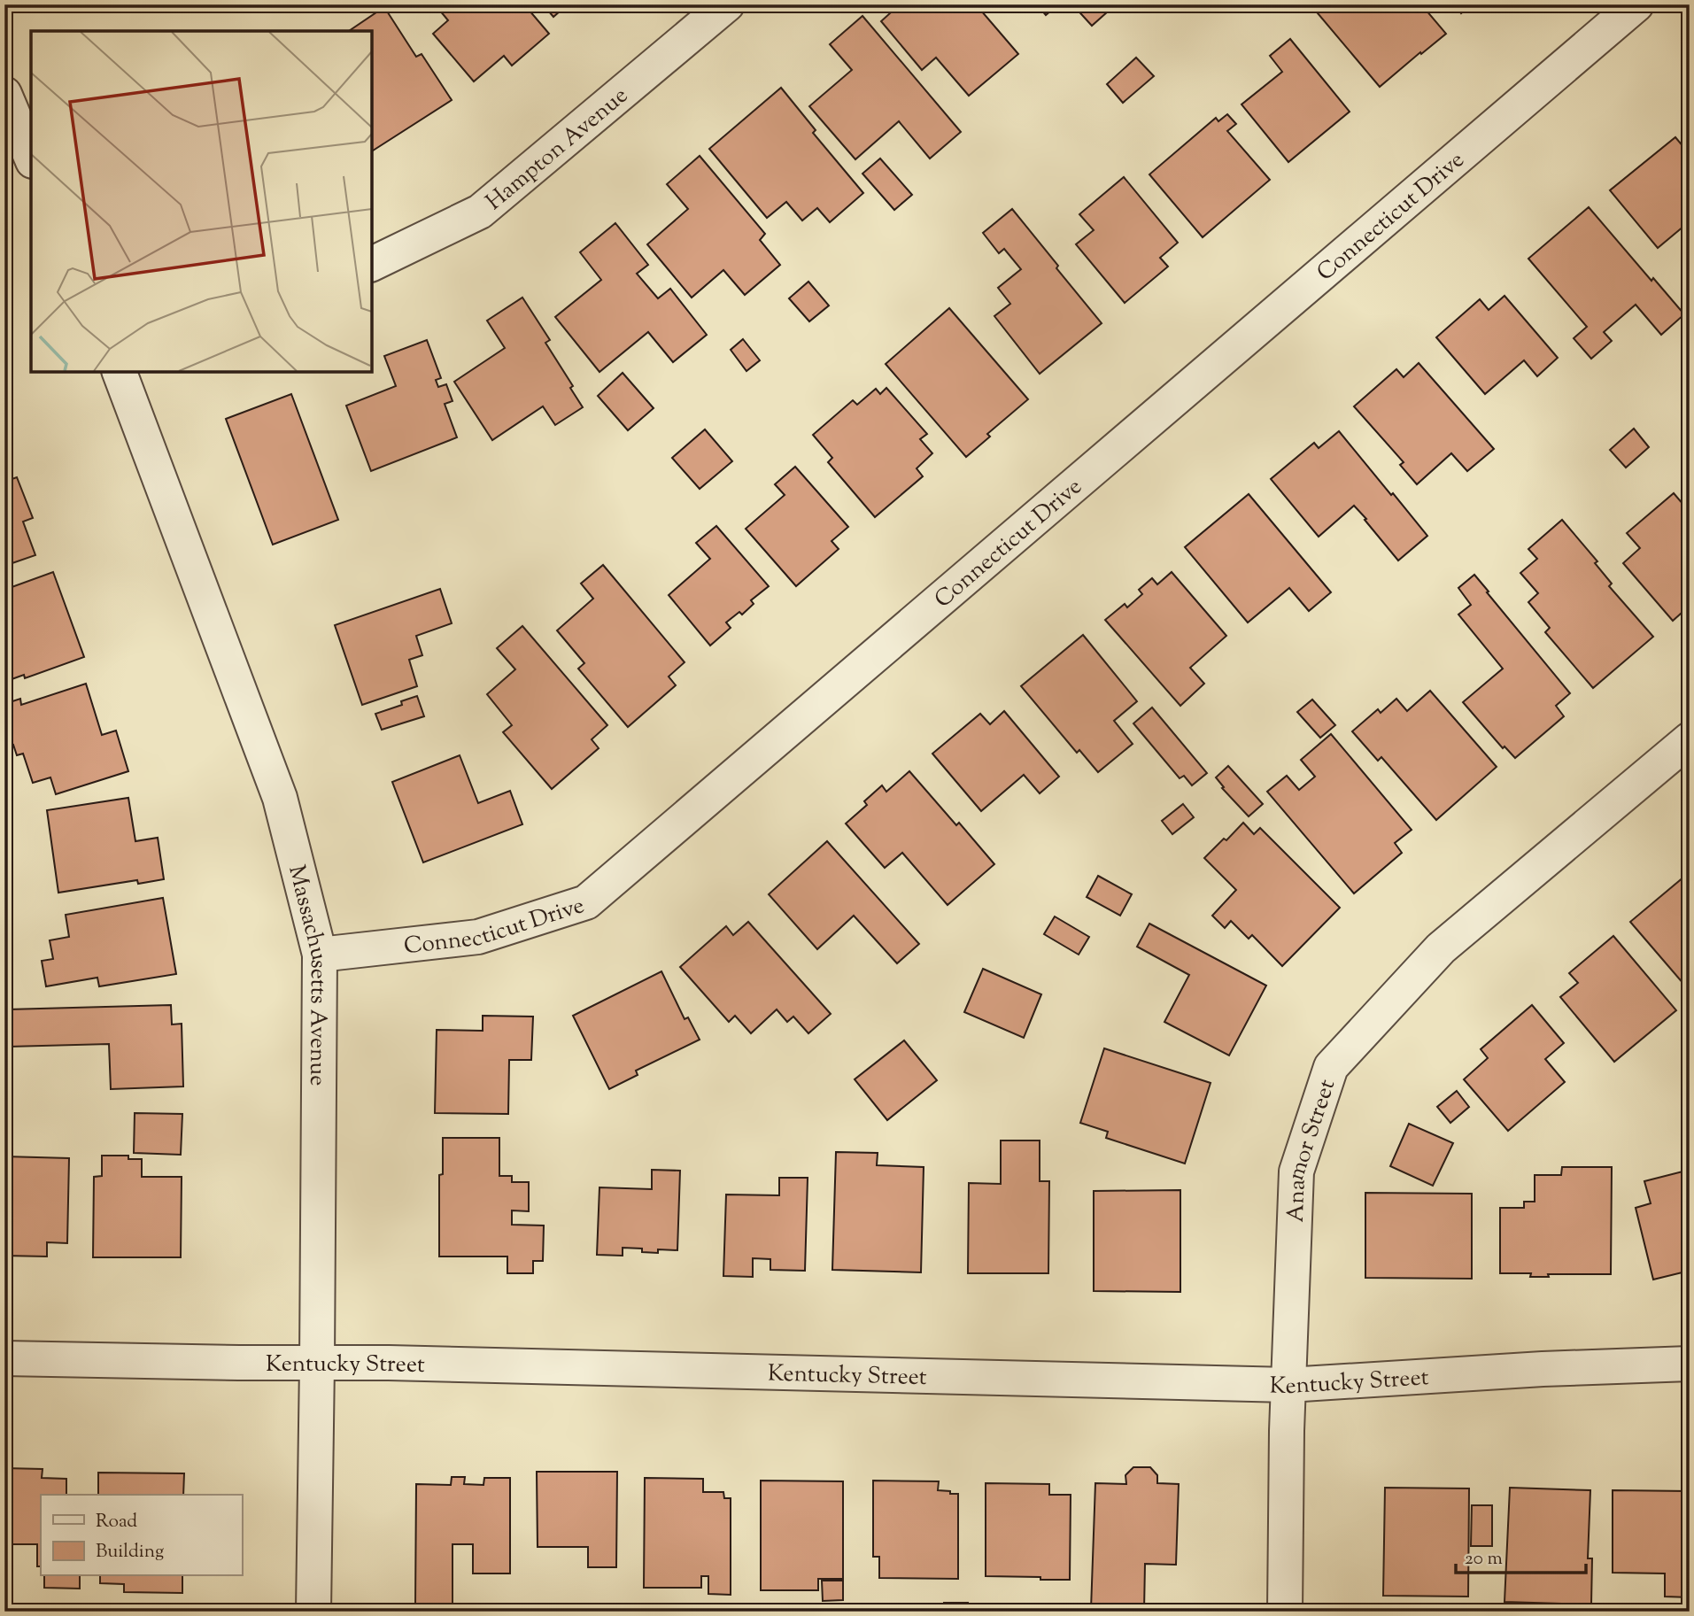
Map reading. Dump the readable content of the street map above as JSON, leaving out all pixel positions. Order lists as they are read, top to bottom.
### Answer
{
  "streets": {
    "street": [
      "Hampton Avenue",
      "Connecticut Drive",
      "Massachusetts Avenue",
      "Anamor Street",
      "Kentucky Street"
    ]
  },
  "crossings": [
    ["Connecticut Drive", "Massachusetts Avenue"],
    ["Massachusetts Avenue", "Kentucky Street"],
    ["Anamor Street", "Kentucky Street"]
  ],
  "legend": ["Road", "Building"],
  "scale_bar": "20 m"
}
